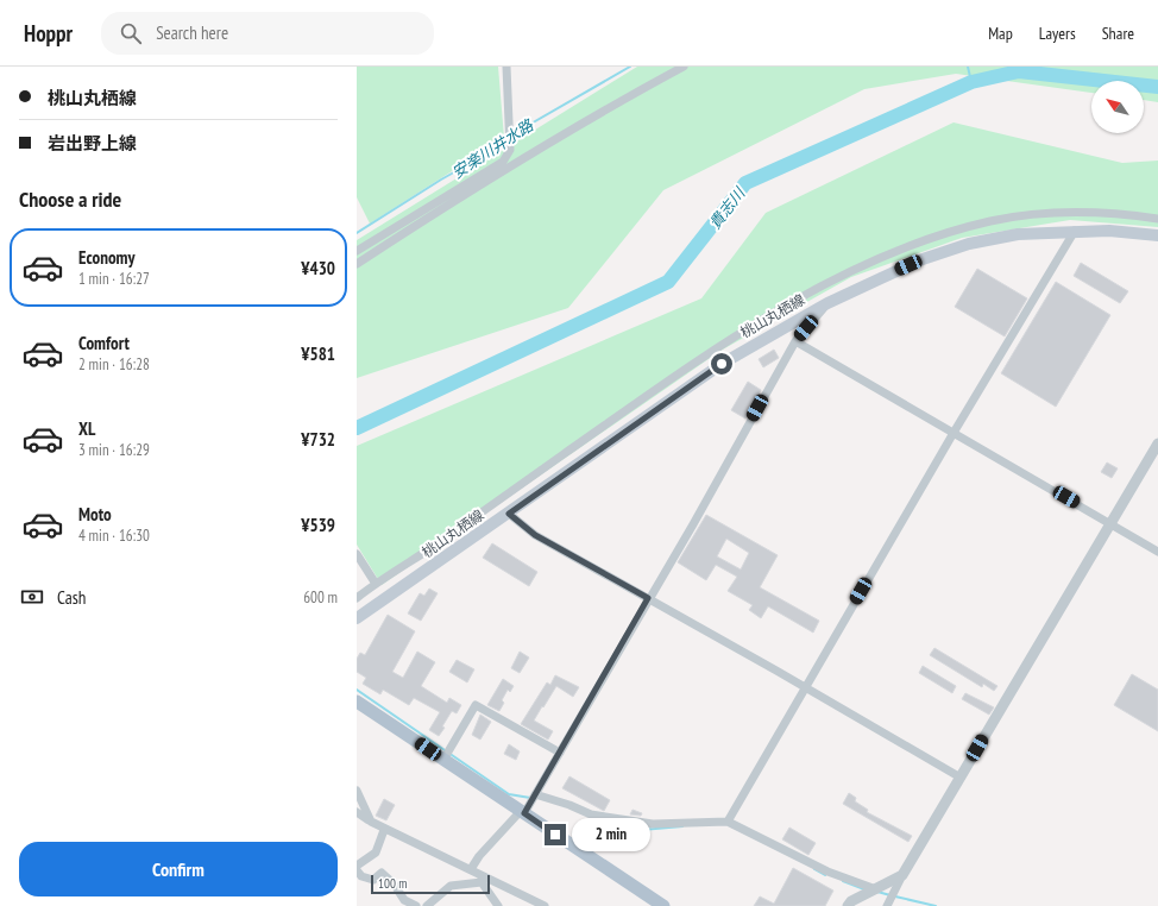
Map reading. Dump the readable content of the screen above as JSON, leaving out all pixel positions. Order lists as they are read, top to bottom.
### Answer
{
  "streets": {
    "main road": ["桃山丸栖線"]
  },
  "water": ["安楽川井水路", "貴志川"],
  "scale_bar": "100 m",
  "north": "top left",
  "page": {
    "header": "Hoppr",
    "search": "Search here",
    "nav": ["Map", "Layers", "Share"],
    "banner": ["桃山丸栖線", "岩出野上線"],
    "heading": "Choose a ride",
    "list": [
      {
        "name": "Economy",
        "note": "1 min · 16:27",
        "value": "¥430"
      },
      {
        "name": "Comfort",
        "note": "2 min · 16:28",
        "value": "¥581"
      },
      {
        "name": "XL",
        "note": "3 min · 16:29",
        "value": "¥732"
      },
      {
        "name": "Moto",
        "note": "4 min · 16:30",
        "value": "¥539"
      }
    ],
    "pay": ["Cash", "600 m"],
    "bubble": "2 min",
    "buttons": "Confirm",
    "scale": "100 m"
  }
}
